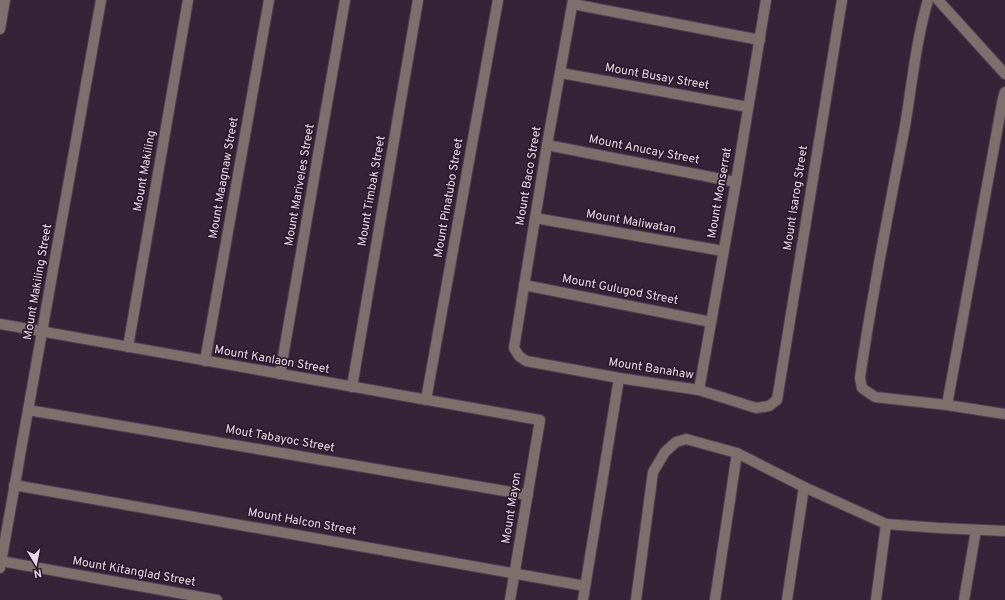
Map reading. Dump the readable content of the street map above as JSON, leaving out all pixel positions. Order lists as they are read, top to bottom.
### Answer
{
  "streets": {
    "street": [
      "Mount Busay Street",
      "Mount Anucay Street",
      "Mount Makiling",
      "Mount Baco Street",
      "Mount Maagnaw Street",
      "Mount Mariveles Street",
      "Mount Timbak Street",
      "Mount Monserrat",
      "Mount Pinatubo Street",
      "Mount Isarog Street",
      "Mount Maliwatan",
      "Mount Makiling Street",
      "Mount Gulugod Street",
      "Mount Kanlaon Street",
      "Mount Banahaw",
      "Mout Tabayoc Street",
      "Mount Mayon",
      "Mount Halcon Street",
      "Mount Kitanglad Street"
    ]
  },
  "crossings": [
    ["Mount Busay Street", "Mount Baco Street"],
    ["Mount Busay Street", "Mount Monserrat"],
    ["Mount Anucay Street", "Mount Baco Street"],
    ["Mount Anucay Street", "Mount Monserrat"],
    ["Mount Makiling", "Mount Kanlaon Street"],
    ["Mount Baco Street", "Mount Maliwatan"],
    ["Mount Baco Street", "Mount Gulugod Street"],
    ["Mount Baco Street", "Mount Banahaw"],
    ["Mount Maagnaw Street", "Mount Kanlaon Street"],
    ["Mount Mariveles Street", "Mount Kanlaon Street"],
    ["Mount Timbak Street", "Mount Kanlaon Street"],
    ["Mount Monserrat", "Mount Maliwatan"],
    ["Mount Monserrat", "Mount Gulugod Street"],
    ["Mount Monserrat", "Mount Banahaw"],
    ["Mount Pinatubo Street", "Mount Kanlaon Street"],
    ["Mount Isarog Street", "Mount Banahaw"],
    ["Mount Makiling Street", "Mount Kanlaon Street"],
    ["Mount Makiling Street", "Mout Tabayoc Street"],
    ["Mount Makiling Street", "Mount Halcon Street"],
    ["Mount Makiling Street", "Mount Kitanglad Street"],
    ["Mount Kanlaon Street", "Mount Mayon"],
    ["Mout Tabayoc Street", "Mount Mayon"],
    ["Mount Mayon", "Mount Halcon Street"]
  ],
  "north": "bottom"
}
